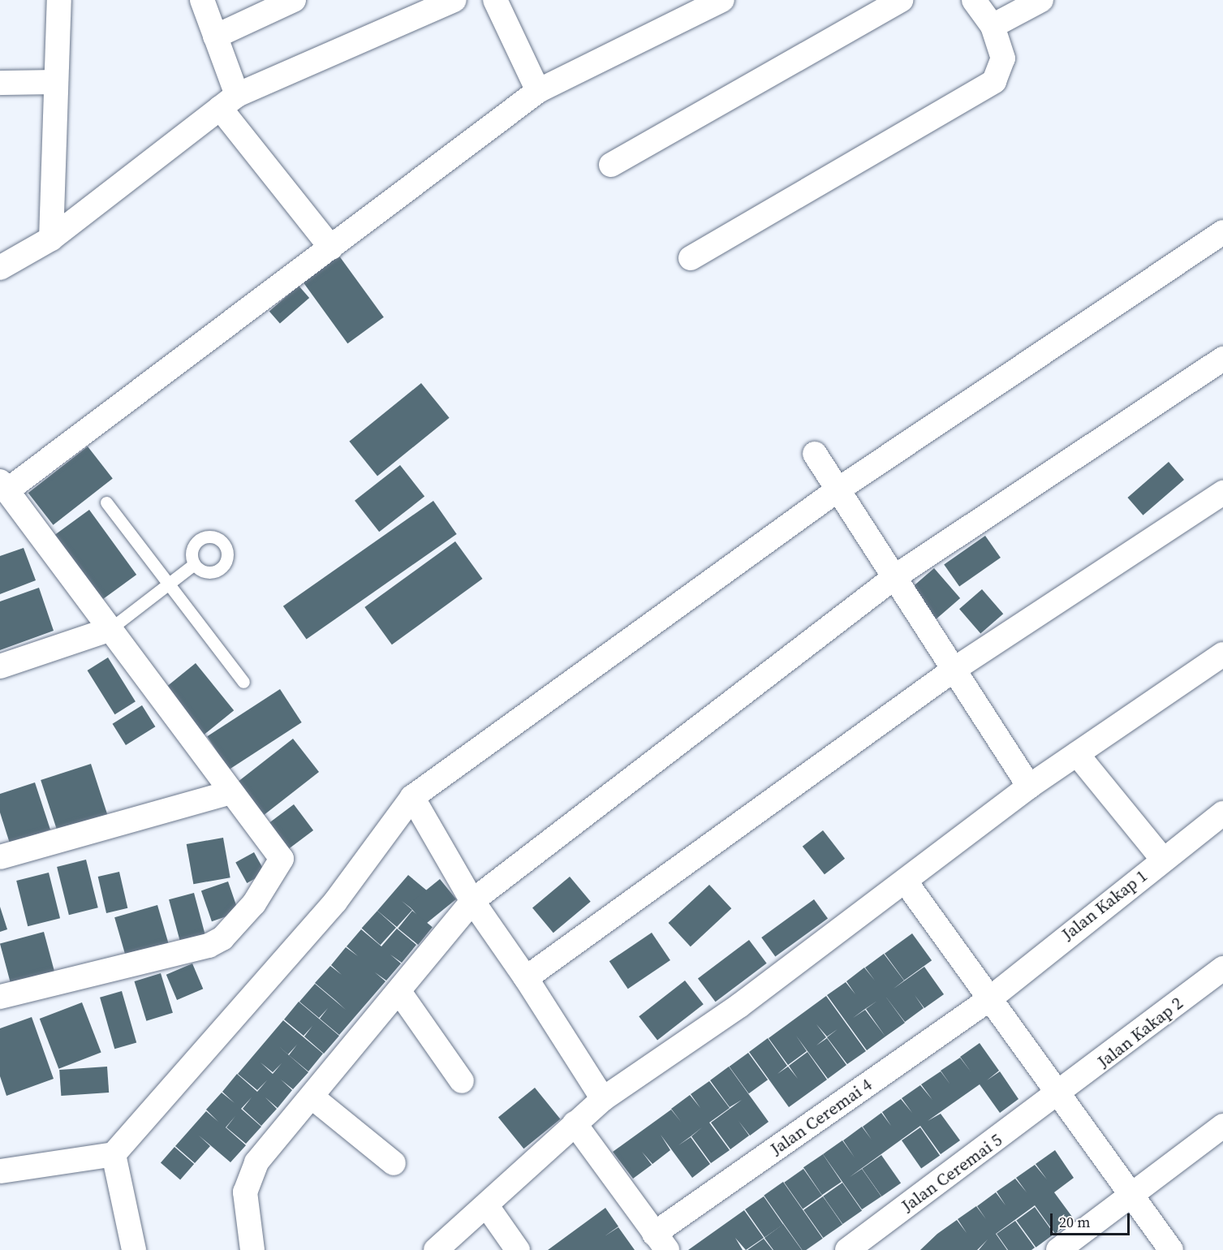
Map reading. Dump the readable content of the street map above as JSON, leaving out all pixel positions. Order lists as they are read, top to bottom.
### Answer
{
  "streets": {
    "street": [
      "Jalan Kakap 1",
      "Jalan Kakap 2",
      "Jalan Ceremai 4",
      "Jalan Ceremai 5"
    ]
  },
  "crossings": [
    ["Jalan Kakap 1", "Jalan Ceremai 4"],
    ["Jalan Kakap 2", "Jalan Ceremai 5"]
  ],
  "scale_bar": "20 m"
}
